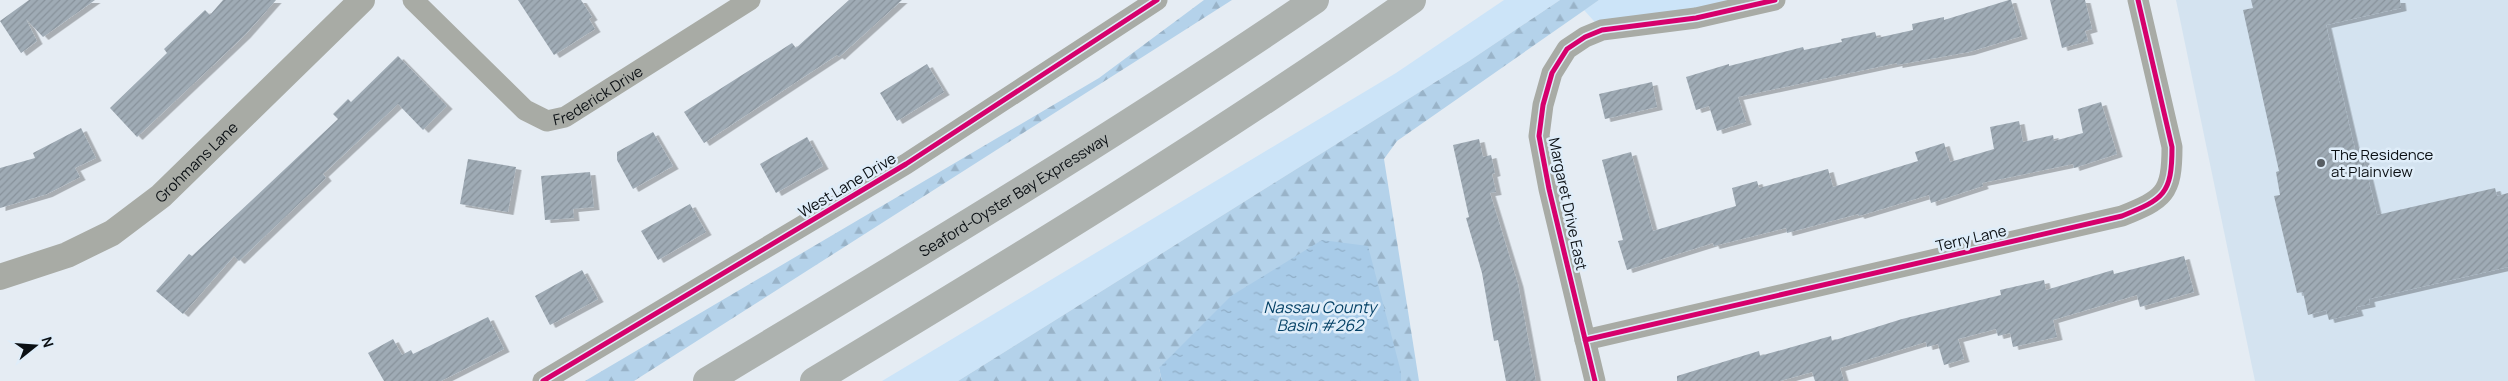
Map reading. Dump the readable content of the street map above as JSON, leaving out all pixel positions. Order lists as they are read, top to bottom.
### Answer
{
  "streets": {
    "highway": ["Seaford-Oyster Bay Expressway"],
    "street": [
      "Frederick Drive",
      "Grohmans Lane",
      "West Lane Drive",
      "Margaret Drive East",
      "Terry Lane"
    ]
  },
  "crossings": [
    ["Margaret Drive East", "Terry Lane"]
  ],
  "water": ["Nassau County Basin #262"],
  "places": ["The Residence at Plainview"],
  "north": "right"
}
